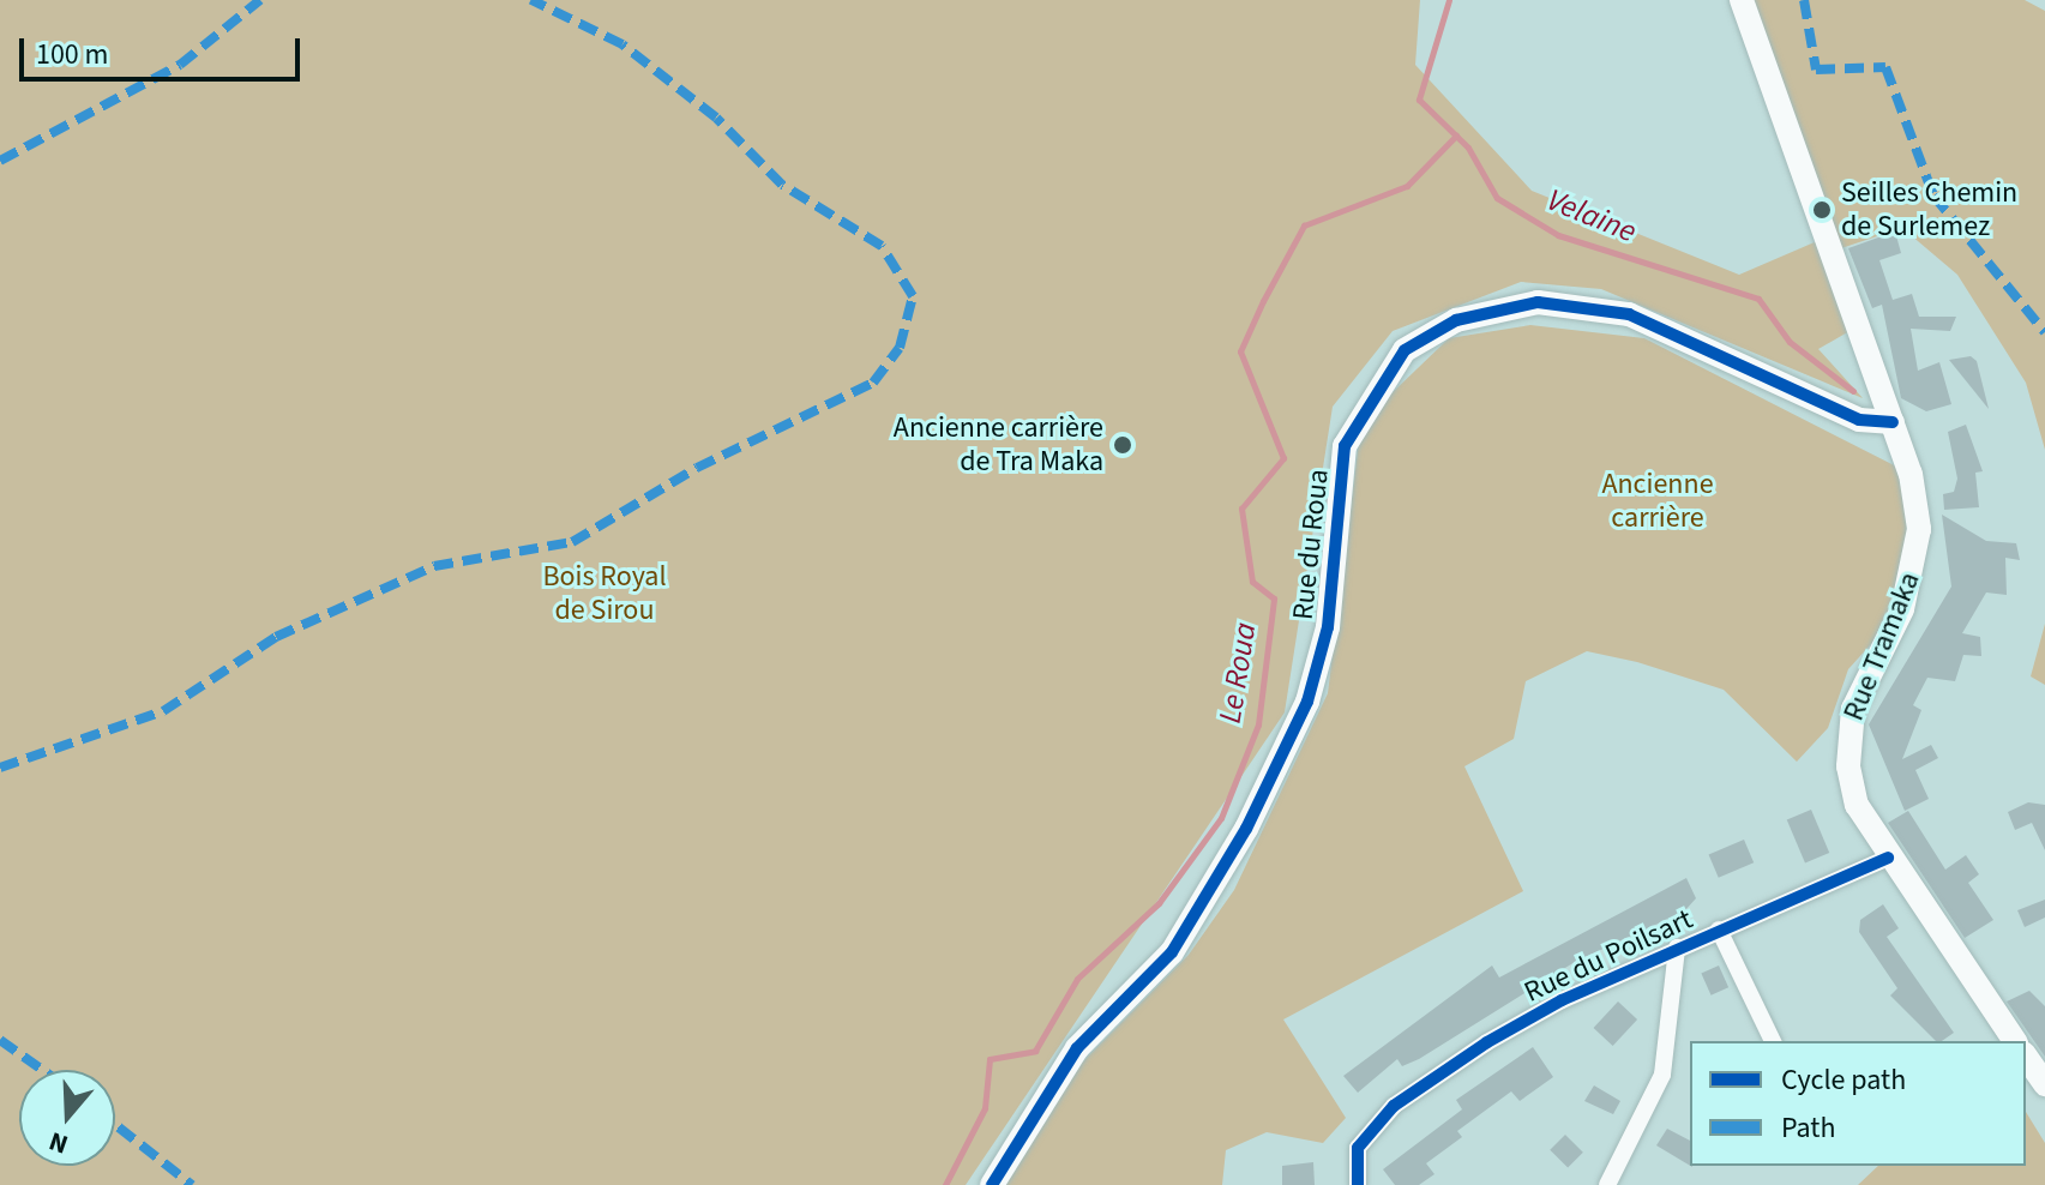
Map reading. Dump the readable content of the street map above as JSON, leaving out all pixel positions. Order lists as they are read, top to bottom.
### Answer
{
  "streets": {
    "street": ["Rue du Roua", "Rue Tramaka", "Rue du Poilsart"]
  },
  "crossings": [
    ["Rue du Roua", "Rue Tramaka"],
    ["Rue Tramaka", "Rue du Poilsart"]
  ],
  "water": ["Velaine", "Le Roua"],
  "parks": ["Ancienne carrière", "Bois Royal de Sirou"],
  "places": ["Seilles Chemin de Surlemez", "Ancienne carrière de Tra Maka"],
  "legend": ["Cycle path", "Path"],
  "scale_bar": "100 m",
  "north": "bottom"
}
